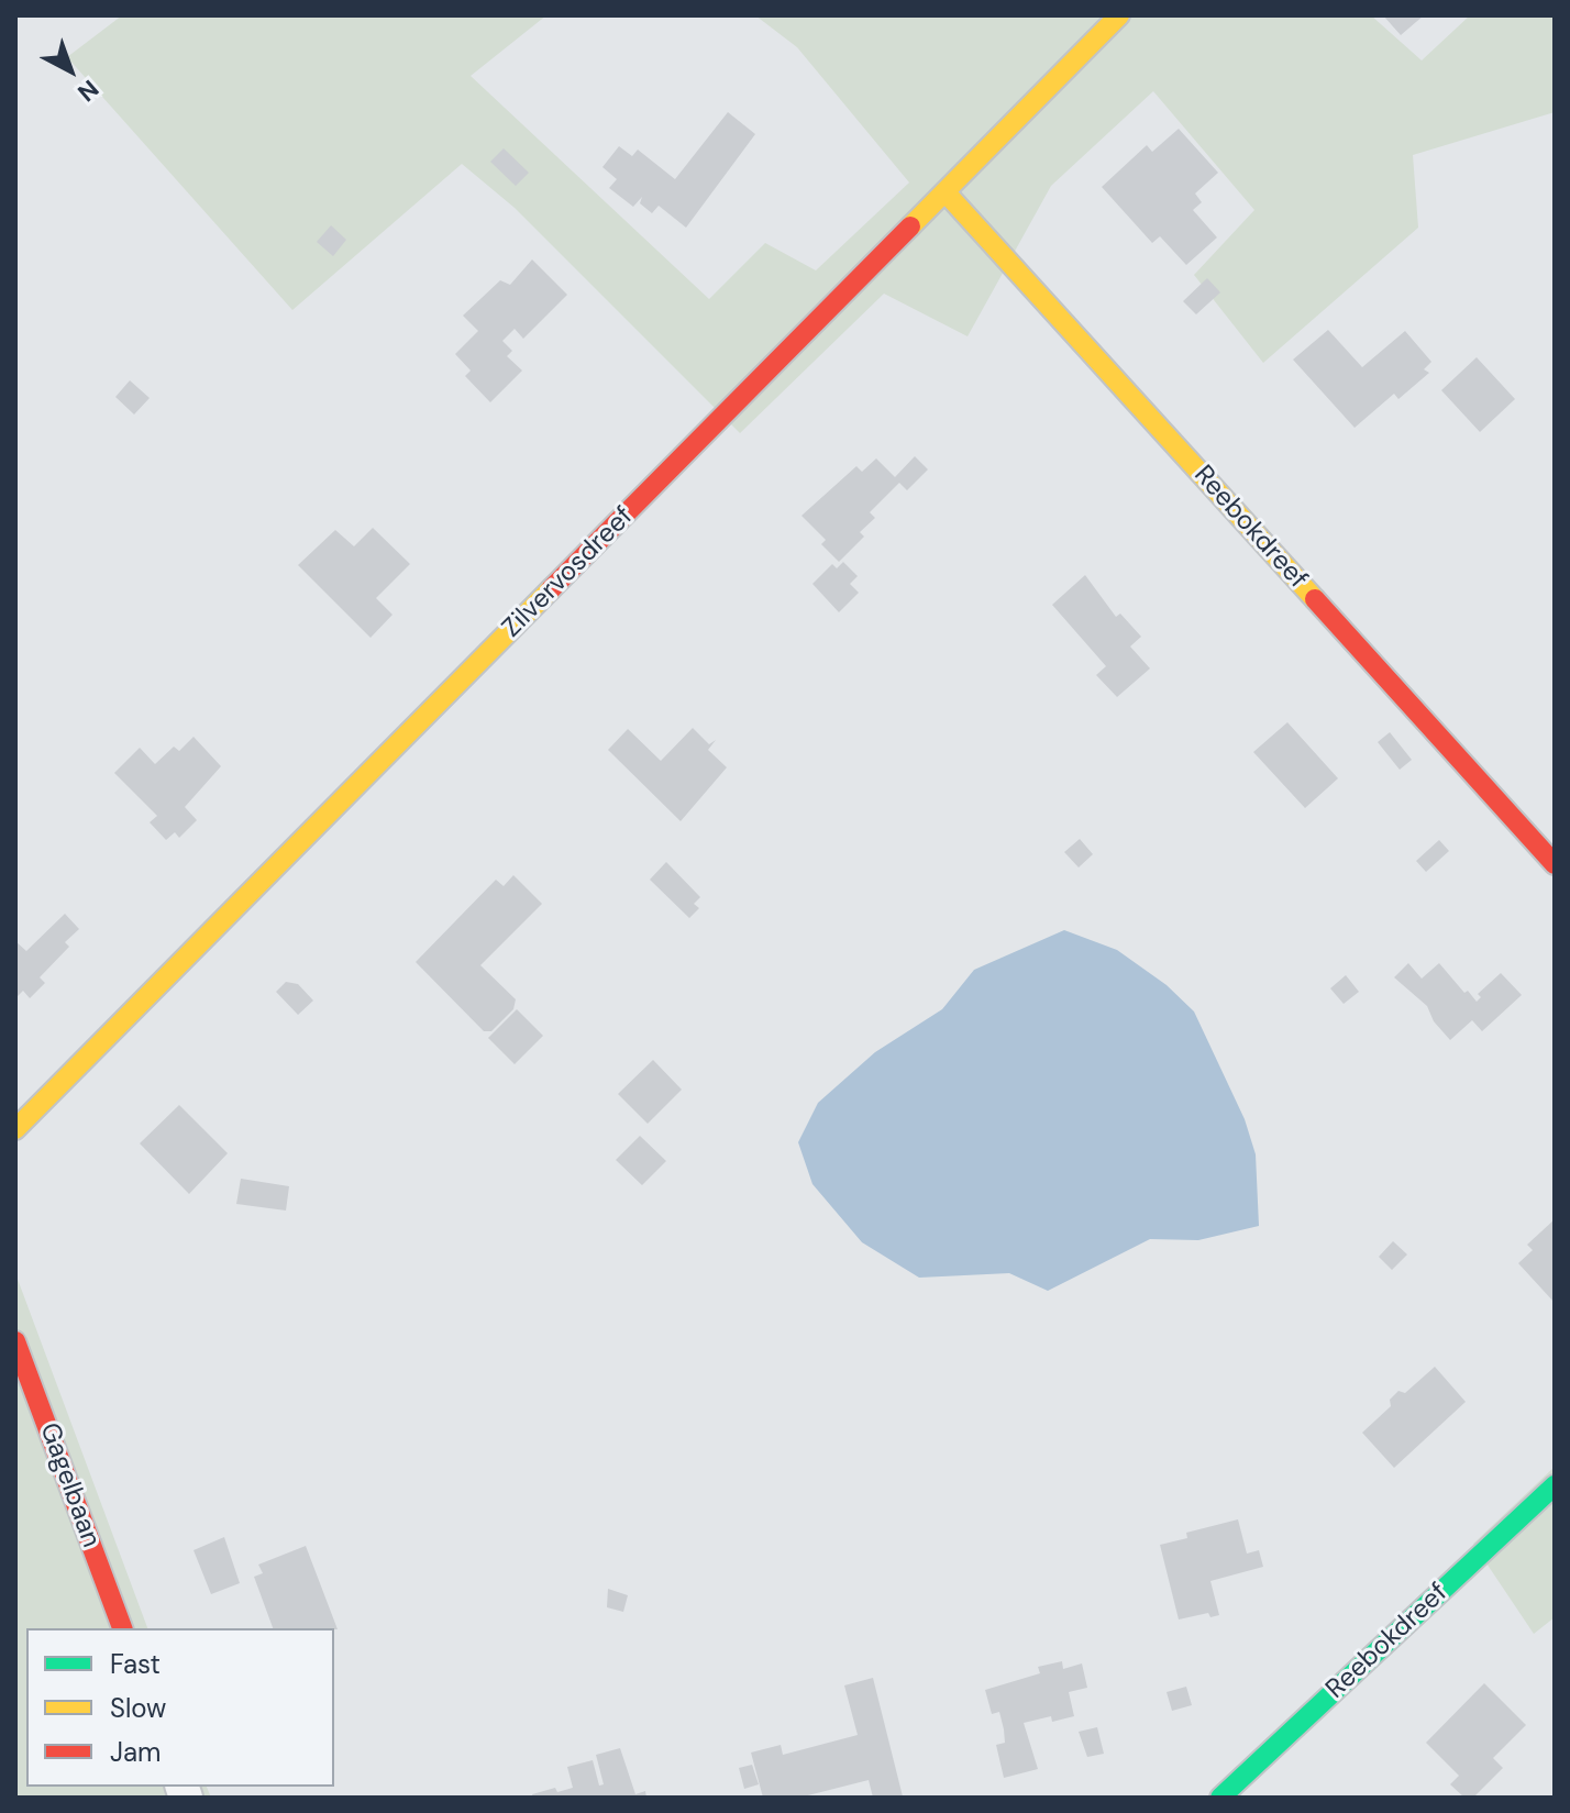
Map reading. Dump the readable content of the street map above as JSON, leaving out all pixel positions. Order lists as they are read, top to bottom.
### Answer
{
  "streets": {
    "street": ["Reebokdreef", "Zilvervosdreef", "Gagelbaan"]
  },
  "crossings": [
    ["Reebokdreef", "Zilvervosdreef"]
  ],
  "legend": ["Fast", "Slow", "Jam"],
  "north": "bottom right"
}
